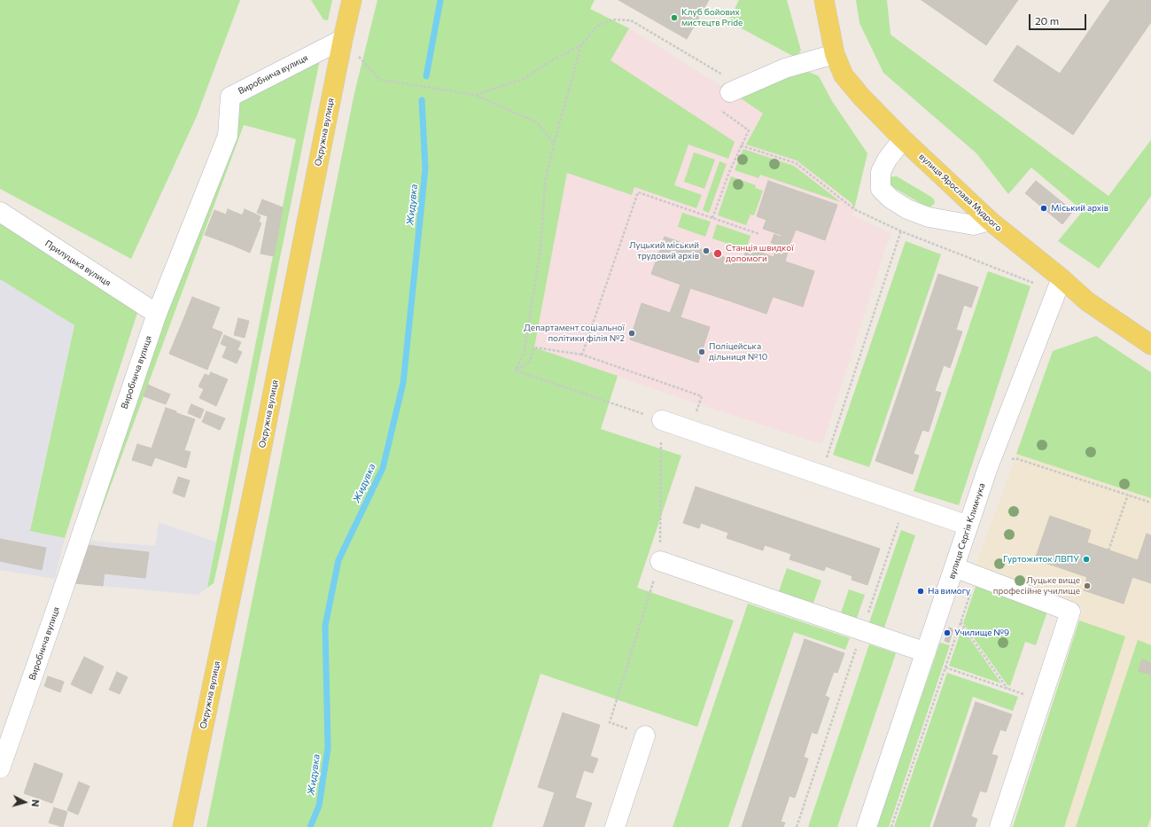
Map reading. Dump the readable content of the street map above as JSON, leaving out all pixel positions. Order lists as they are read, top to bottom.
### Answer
{
  "streets": {
    "main road": ["Окружна вулиця", "вулиця Ярослава Мудрого"],
    "street": ["Виробнича вулиця", "Прилуцька вулиця", "вулиця Сергія Климчука"]
  },
  "crossings": [
    ["Виробнича вулиця", "Окружна вулиця"],
    ["Виробнича вулиця", "Прилуцька вулиця"],
    ["вулиця Ярослава Мудрого", "вулиця Сергія Климчука"]
  ],
  "water": ["Жидувка"],
  "places": [
    "Клуб бойових мистецтв Pride",
    "Міський архів",
    "Луцький міський трудовий архів",
    "Станція швидкої допомоги",
    "Департамент соціальної політики філія №2",
    "Поліцейська дільниця №10",
    "Гуртожиток ЛВПУ",
    "Луцьке вище професійне училище",
    "На вимогу",
    "Училище №9"
  ],
  "scale_bar": "20 m",
  "north": "right"
}
